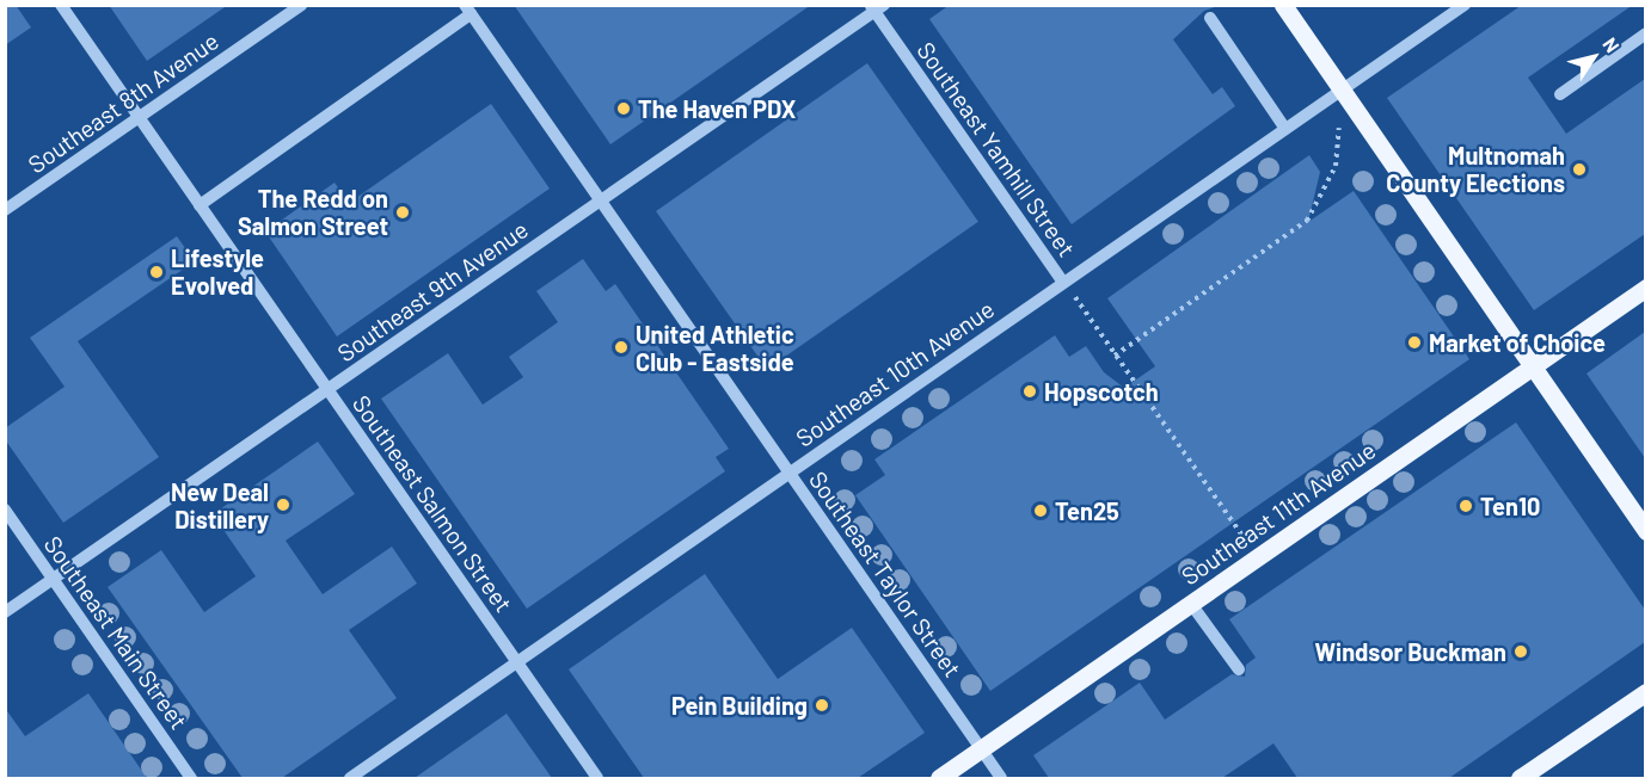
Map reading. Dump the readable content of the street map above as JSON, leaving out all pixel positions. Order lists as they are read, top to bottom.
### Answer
{
  "streets": {
    "main road": ["Southeast 11th Avenue"],
    "street": [
      "Southeast 8th Avenue",
      "Southeast Yamhill Street",
      "Southeast 9th Avenue",
      "Southeast 10th Avenue",
      "Southeast Salmon Street",
      "Southeast Taylor Street",
      "Southeast Main Street"
    ]
  },
  "crossings": [
    ["Southeast 8th Avenue", "Southeast Salmon Street"],
    ["Southeast Yamhill Street", "Southeast 9th Avenue"],
    ["Southeast Yamhill Street", "Southeast 10th Avenue"],
    ["Southeast 9th Avenue", "Southeast Salmon Street"],
    ["Southeast 9th Avenue", "Southeast Taylor Street"],
    ["Southeast 9th Avenue", "Southeast Main Street"],
    ["Southeast 10th Avenue", "Southeast Salmon Street"],
    ["Southeast 10th Avenue", "Southeast Taylor Street"],
    ["Southeast 11th Avenue", "Southeast Taylor Street"]
  ],
  "places": [
    "The Haven PDX",
    "Multnomah County Elections",
    "The Redd on Salmon Street",
    "Lifestyle Evolved",
    "Market of Choice",
    "United Athletic Club - Eastside",
    "Hopscotch",
    "New Deal Distillery",
    "Ten10",
    "Ten25",
    "Windsor Buckman",
    "Pein Building"
  ],
  "north": "top right"
}
